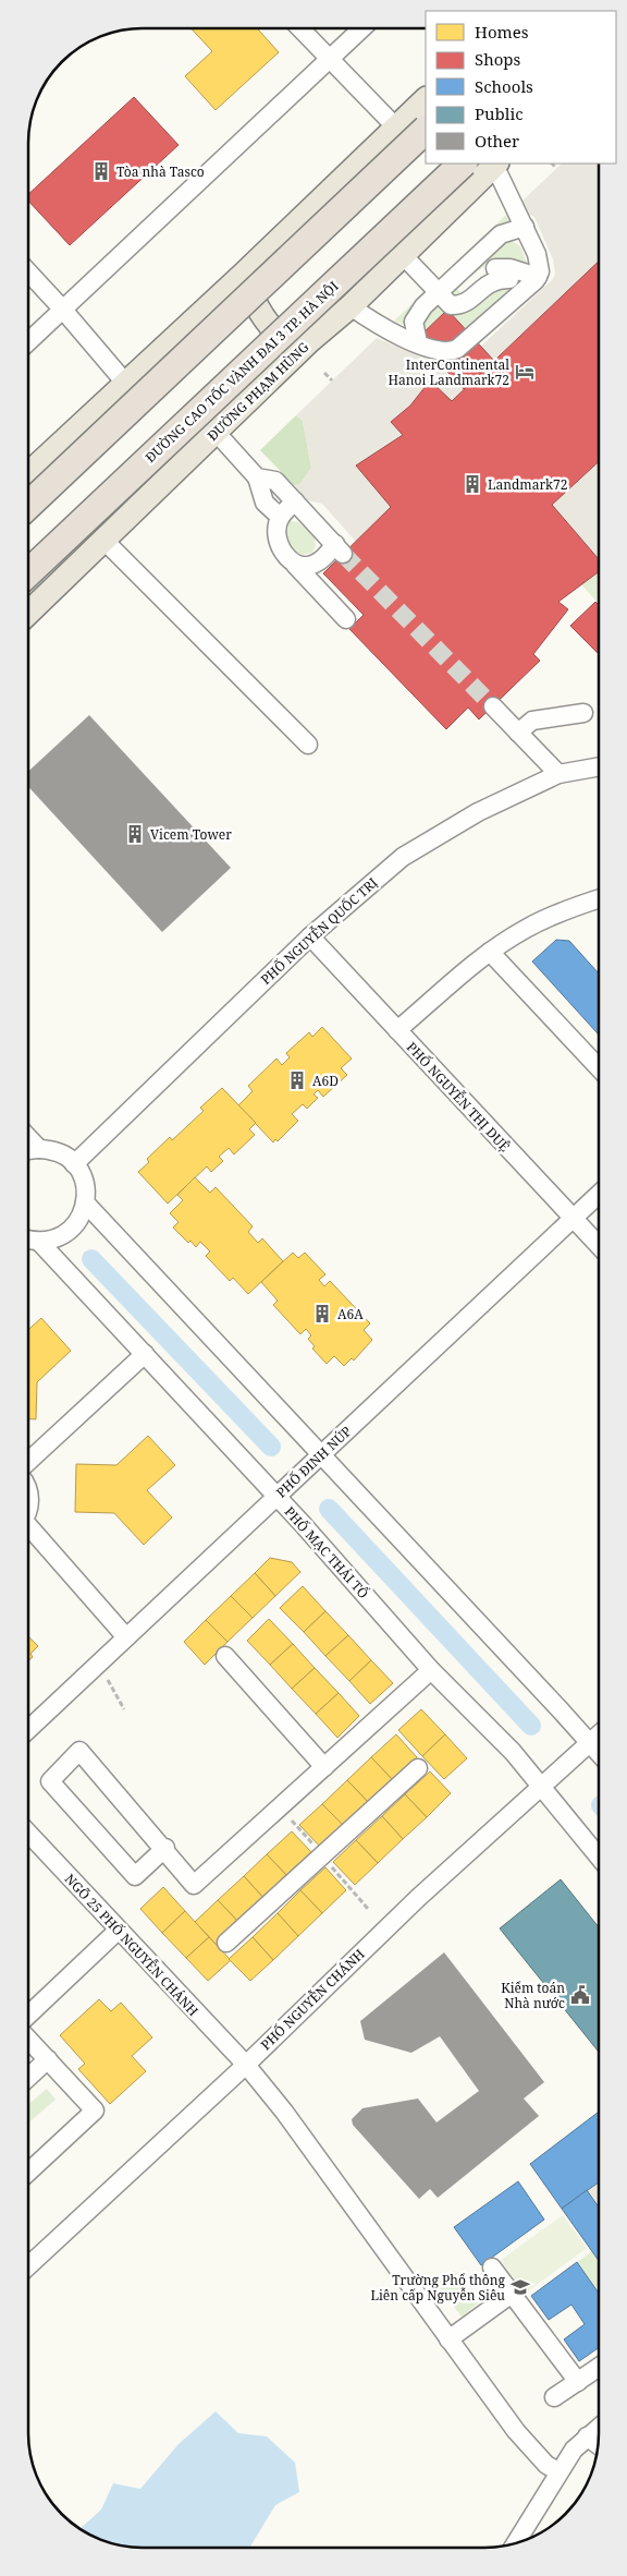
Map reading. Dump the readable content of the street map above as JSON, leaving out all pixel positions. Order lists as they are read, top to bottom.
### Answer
{
  "streets": {
    "highway": ["ĐƯỜNG CAO TỐC VÀNH ĐAI 3 TP. HÀ NỘI"],
    "main road": ["ĐƯỜNG PHẠM HÙNG"],
    "street": [
      "PHỐ NGUYỄN QUỐC TRỊ",
      "PHỐ NGUYỄN THỊ DUỆ",
      "PHỐ ĐINH NÚP",
      "PHỐ MẠC THÁI TỔ",
      "NGÕ 25 PHỐ NGUYỄN CHÁNH",
      "PHỐ NGUYỄN CHÁNH"
    ]
  },
  "crossings": [
    ["PHỐ NGUYỄN QUỐC TRỊ", "PHỐ NGUYỄN THỊ DUỆ"],
    ["PHỐ NGUYỄN THỊ DUỆ", "PHỐ ĐINH NÚP"],
    ["PHỐ ĐINH NÚP", "PHỐ MẠC THÁI TỔ"],
    ["PHỐ MẠC THÁI TỔ", "PHỐ NGUYỄN CHÁNH"],
    ["NGÕ 25 PHỐ NGUYỄN CHÁNH", "PHỐ NGUYỄN CHÁNH"]
  ],
  "places": {
    "building": [
      "Tòa nhà Tasco",
      "Landmark72",
      "Vicem Tower",
      "A6D",
      "A6A"
    ],
    "hotel": ["InterContinental Hanoi Landmark72"],
    "public building": ["Kiểm toán Nhà nước"],
    "school or university": ["Trường Phổ thông Liên cấp Nguyễn Siêu"]
  },
  "legend": [
    "Homes",
    "Shops",
    "Schools",
    "Public",
    "Other"
  ]
}
